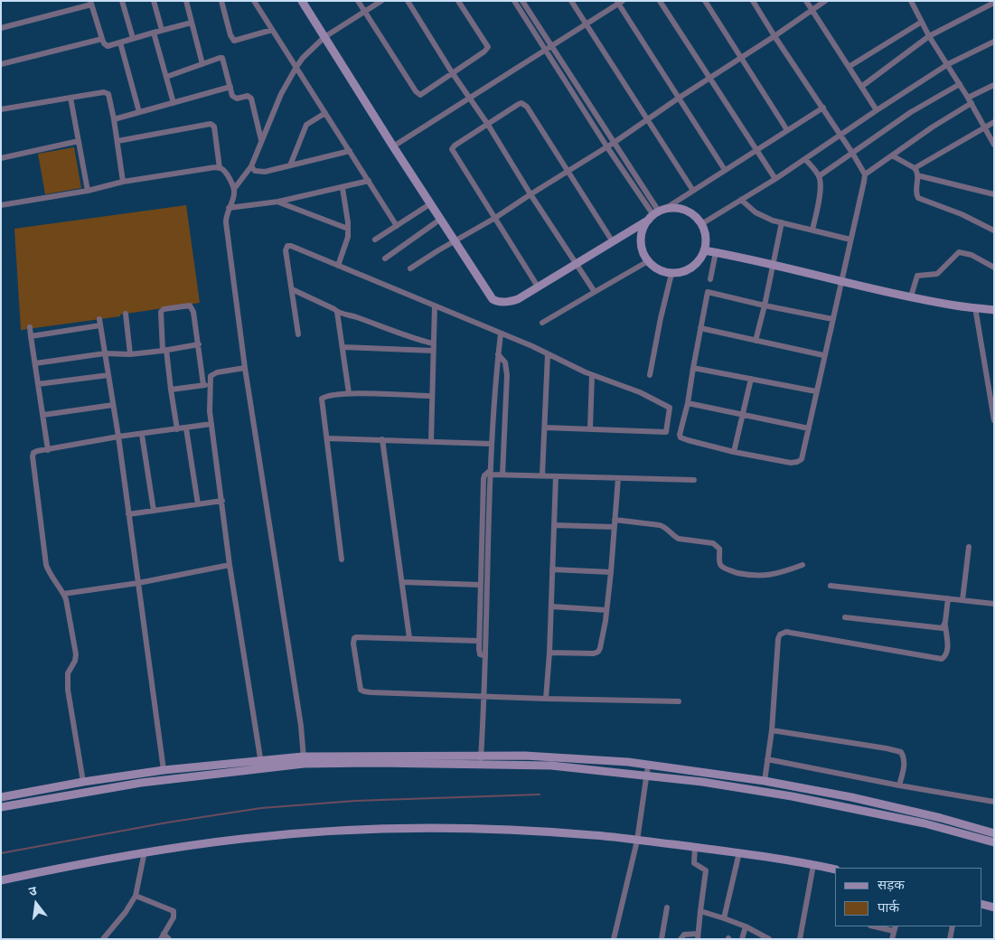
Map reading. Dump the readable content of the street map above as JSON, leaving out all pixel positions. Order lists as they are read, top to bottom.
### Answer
{
  "legend": ["सड़क", "पार्क"],
  "north": "top"
}
